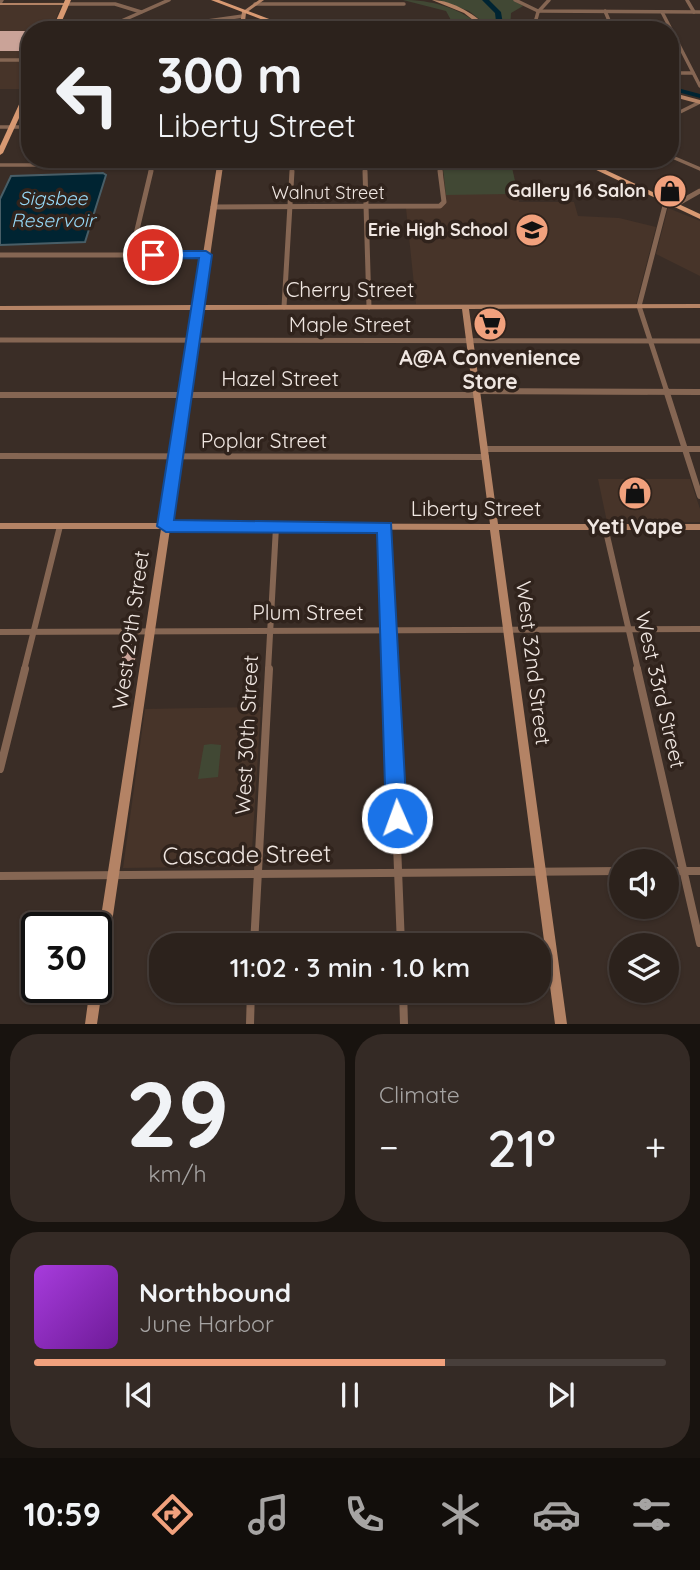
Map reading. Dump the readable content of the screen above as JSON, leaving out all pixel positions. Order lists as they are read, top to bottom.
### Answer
{
  "streets": {
    "street": [
      "Walnut Street",
      "Cherry Street",
      "Maple Street",
      "Hazel Street",
      "Poplar Street",
      "Liberty Street",
      "Plum Street",
      "West 29th Street",
      "West 32nd Street",
      "West 33rd Street",
      "West 30th Street",
      "Cascade Street"
    ]
  },
  "crossings": [
    ["Walnut Street", "West 29th Street"],
    ["Cherry Street", "West 29th Street"],
    ["Cherry Street", "West 32nd Street"],
    ["Maple Street", "West 29th Street"],
    ["Maple Street", "West 32nd Street"],
    ["Hazel Street", "West 29th Street"],
    ["Hazel Street", "West 32nd Street"],
    ["Poplar Street", "West 29th Street"],
    ["Poplar Street", "West 32nd Street"],
    ["Liberty Street", "West 29th Street"],
    ["Liberty Street", "West 32nd Street"],
    ["Liberty Street", "West 33rd Street"],
    ["Liberty Street", "West 30th Street"],
    ["Plum Street", "West 29th Street"],
    ["Plum Street", "West 32nd Street"],
    ["Plum Street", "West 33rd Street"],
    ["Plum Street", "West 30th Street"],
    ["West 29th Street", "Cascade Street"],
    ["West 32nd Street", "Cascade Street"],
    ["West 30th Street", "Cascade Street"]
  ],
  "water": ["Sigsbee Reservoir"],
  "places": {
    "shop": ["Gallery 16 Salon", "Yeti Vape"],
    "school or university": ["Erie High School"],
    "supermarket": ["A@A Convenience Store"]
  },
  "page": {
    "turn": ["300 m", "Liberty Street"],
    "limit": "30",
    "trip": "11:02 · 3 min · 1.0 km",
    "tile": [
      ["29", "km/h"],
      "Climate"
    ],
    "heat": ["−", "21°", "+"],
    "song": ["Northbound", "June Harbor"],
    "tabs": "10:59"
  }
}
